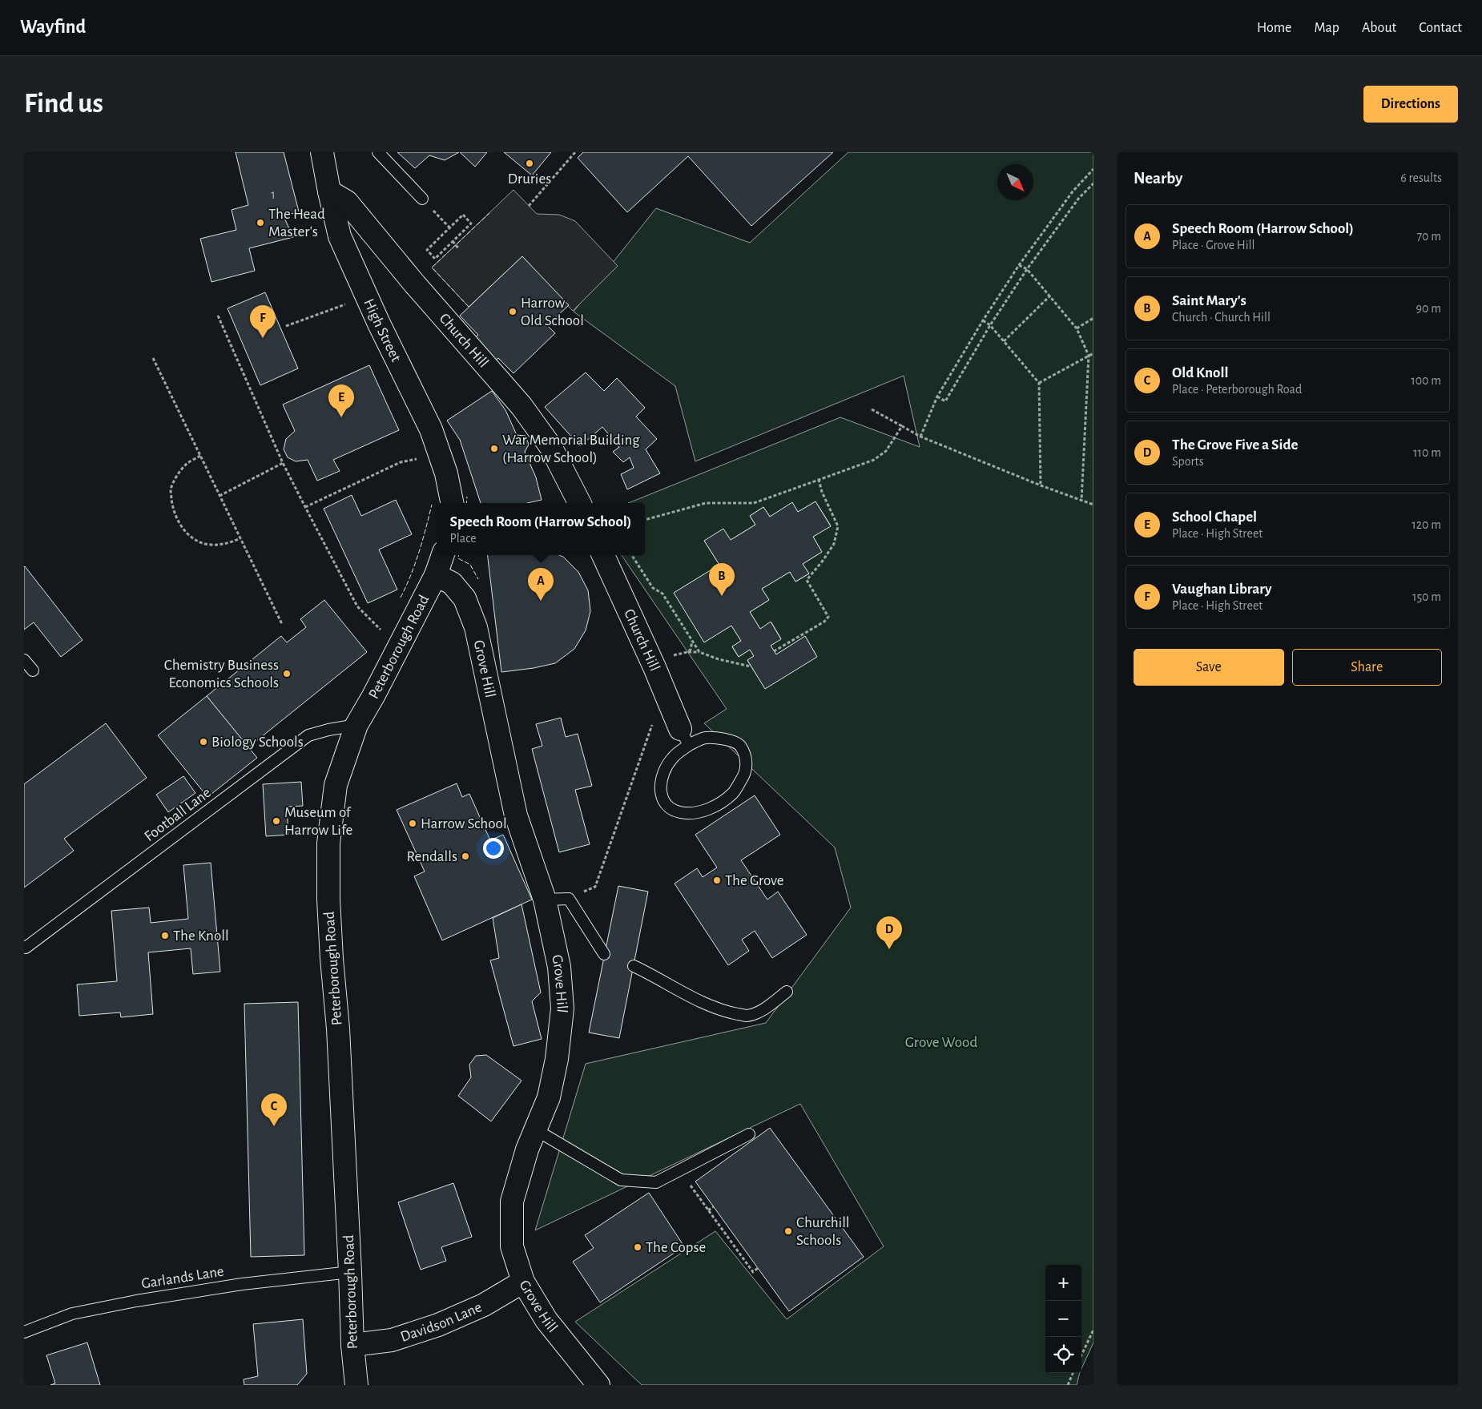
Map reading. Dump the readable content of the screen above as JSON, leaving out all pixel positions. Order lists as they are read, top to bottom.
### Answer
{
  "streets": {
    "street": [
      "High Street",
      "Church Hill",
      "Peterborough Road",
      "Grove Hill",
      "Davidson Lane"
    ],
    "lane": ["Football Lane", "Garlands Lane"]
  },
  "crossings": [
    ["High Street", "Church Hill"],
    ["Peterborough Road", "Grove Hill"],
    ["Peterborough Road", "Football Lane"],
    ["Peterborough Road", "Garlands Lane"],
    ["Peterborough Road", "Davidson Lane"],
    ["Grove Hill", "Davidson Lane"]
  ],
  "parks": ["Grove Wood"],
  "places": [
    "Druries",
    "The Head Master's",
    "Harrow Old School",
    "War Memorial Building (Harrow School)",
    "Chemistry Business Economics Schools",
    "Biology Schools",
    "Museum of Harrow Life",
    "Harrow School",
    "Rendalls",
    "The Grove",
    "The Knoll",
    "Churchill Schools",
    "The Copse"
  ],
  "house_numbers": ["1"],
  "north": "bottom right",
  "page": {
    "header": "Wayfind",
    "nav": [
      "Home",
      "Map",
      "About",
      "Contact"
    ],
    "buttons": [
      "Directions",
      ["Save", "Share"]
    ],
    "title": "Find us",
    "heading": ["Nearby", "6 results"],
    "list": [
      {
        "mark": "A",
        "name": "Speech Room (Harrow School)",
        "note": "Place · Grove Hill",
        "value": "70 m"
      },
      {
        "mark": "B",
        "name": "Saint Mary's",
        "note": "Church · Church Hill",
        "value": "90 m"
      },
      {
        "mark": "C",
        "name": "Old Knoll",
        "note": "Place · Peterborough Road",
        "value": "100 m"
      },
      {
        "mark": "D",
        "name": "The Grove Five a Side",
        "note": "Sports",
        "value": "110 m"
      },
      {
        "mark": "E",
        "name": "School Chapel",
        "note": "Place · High Street",
        "value": "120 m"
      },
      {
        "mark": "F",
        "name": "Vaughan Library",
        "note": "Place · High Street",
        "value": "150 m"
      }
    ],
    "pins": [
      "F",
      "E",
      "B",
      "A",
      "D",
      "C"
    ],
    "popup": ["Speech Room (Harrow School)", "Place"],
    "map_buttons": ["+", "−"]
  }
}
